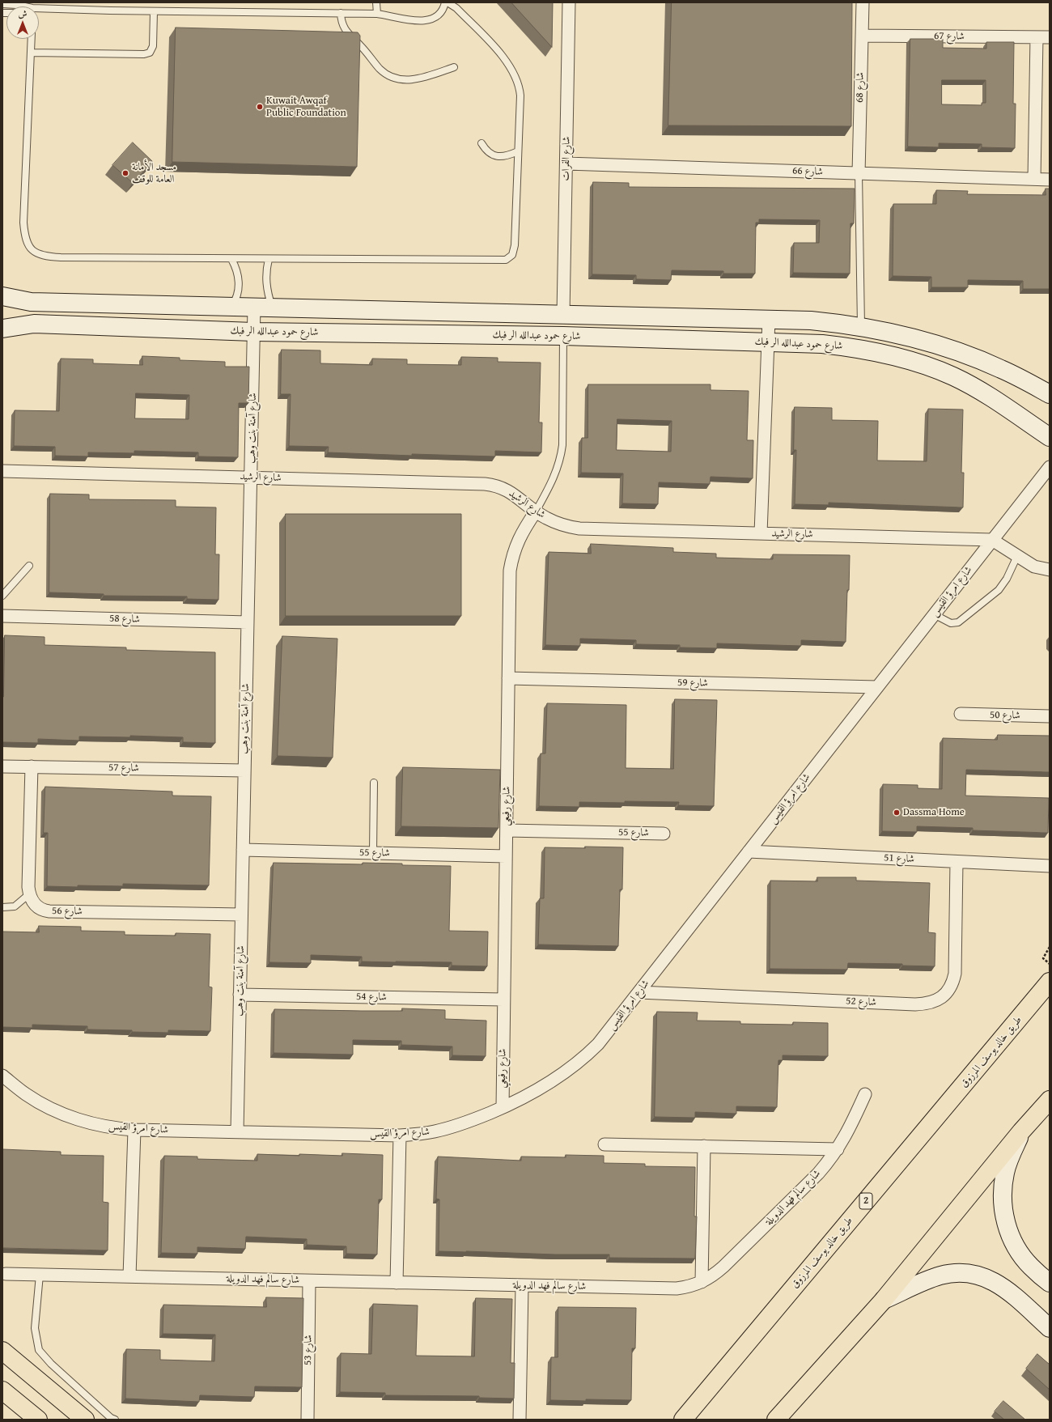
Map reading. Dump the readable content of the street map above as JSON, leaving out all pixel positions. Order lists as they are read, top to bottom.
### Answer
{
  "streets": {
    "main road": ["طريق خالد يوسف المرزوق", "2"],
    "street": [
      "شارع 67",
      "شارع 68",
      "شارع الفرات",
      "شارع 66",
      "شارع حمود عبدالله الر فبك",
      "شارع آمنة بنت وهب",
      "شارع الرشيد",
      "شارع امرؤ القيس",
      "شارع 58",
      "شارع 59",
      "شارع 50",
      "شارع 57",
      "شارع رفيعي",
      "شارع 55",
      "شارع 51",
      "شارع 56",
      "شارع 54",
      "شارع 52",
      "شارع سالم فهد الدويلة",
      "شارع 53"
    ]
  },
  "crossings": [
    ["شارع 67", "شارع 68"],
    ["شارع 68", "شارع 66"],
    ["شارع الفرات", "شارع 66"],
    ["شارع الفرات", "شارع حمود عبدالله الر فبك"],
    ["شارع حمود عبدالله الر فبك", "شارع آمنة بنت وهب"],
    ["شارع آمنة بنت وهب", "شارع الرشيد"],
    ["شارع آمنة بنت وهب", "شارع امرؤ القيس"],
    ["شارع آمنة بنت وهب", "شارع 58"],
    ["شارع آمنة بنت وهب", "شارع 57"],
    ["شارع آمنة بنت وهب", "شارع 55"],
    ["شارع آمنة بنت وهب", "شارع 56"],
    ["شارع آمنة بنت وهب", "شارع 54"],
    ["شارع الرشيد", "شارع امرؤ القيس"],
    ["شارع الرشيد", "شارع رفيعي"],
    ["شارع امرؤ القيس", "شارع 59"],
    ["شارع امرؤ القيس", "شارع رفيعي"],
    ["شارع امرؤ القيس", "شارع 51"],
    ["شارع امرؤ القيس", "شارع 52"],
    ["شارع 59", "شارع رفيعي"],
    ["شارع رفيعي", "شارع 55"],
    ["شارع رفيعي", "شارع 54"],
    ["شارع 51", "شارع 52"],
    ["شارع سالم فهد الدويلة", "شارع 53"]
  ],
  "places": ["Kuwait Awqaf Public Foundation", "مسجد الأمانة العامة للوقف", "Dassma Home"],
  "north": "top"
}
